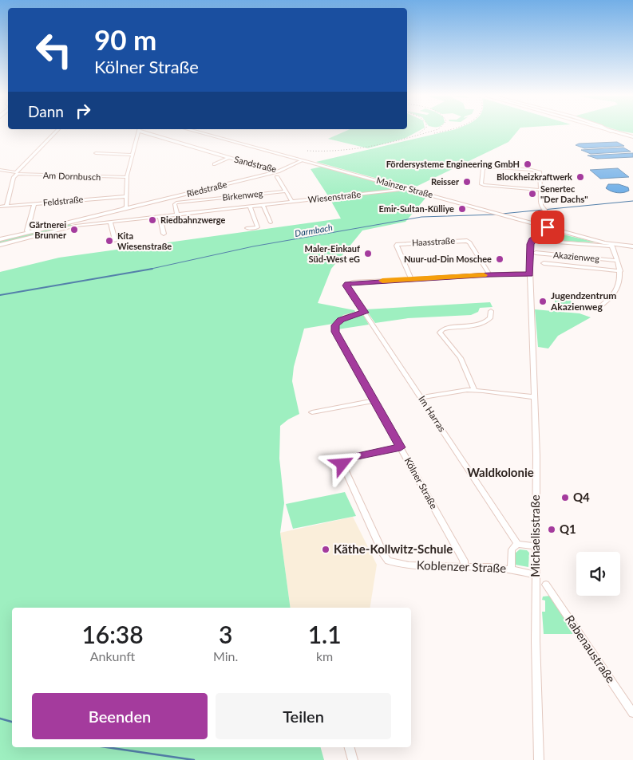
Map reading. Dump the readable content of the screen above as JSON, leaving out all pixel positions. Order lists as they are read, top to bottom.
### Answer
{
  "streets": {
    "main road": ["Mainzer Straße"],
    "street": [
      "Sandstraße",
      "Am Dornbusch",
      "Riedstraße",
      "Birkenweg",
      "Wiesenstraße",
      "Feldstraße",
      "Haasstraße",
      "Akazienweg",
      "Im Harras",
      "Kölner Straße",
      "Michaelisstraße",
      "Koblenzer Straße",
      "Rabenaustraße"
    ]
  },
  "crossings": [
    ["Sandstraße", "Riedstraße"],
    ["Mainzer Straße", "Wiesenstraße"],
    ["Mainzer Straße", "Akazienweg"],
    ["Mainzer Straße", "Michaelisstraße"],
    ["Birkenweg", "Wiesenstraße"],
    ["Haasstraße", "Im Harras"],
    ["Im Harras", "Kölner Straße"],
    ["Kölner Straße", "Koblenzer Straße"],
    ["Michaelisstraße", "Koblenzer Straße"]
  ],
  "districts": ["Waldkolonie"],
  "water": ["Darmbach"],
  "places": [
    "Fördersysteme Engineering GmbH",
    "Blockheizkraftwerk",
    "Reisser",
    "Senertec \"Der Dachs\"",
    "Emir-Sultan-Külliye",
    "Riedbahnzwerge",
    "Gärtnerei Brunner",
    "Kita Wiesenstraße",
    "Maler-Einkauf Süd-West eG",
    "Nuur-ud-Din Moschee",
    "Jugendzentrum Akazienweg",
    "Q4",
    "Q1",
    "Käthe-Kollwitz-Schule"
  ],
  "page": {
    "turn": ["90 m", "Kölner Straße"],
    "then": "Dann",
    "eta": [
      "16:38",
      "Ankunft",
      "3",
      "Min.",
      "1.1",
      "km"
    ],
    "buttons": ["Beenden", "Teilen"]
  }
}
